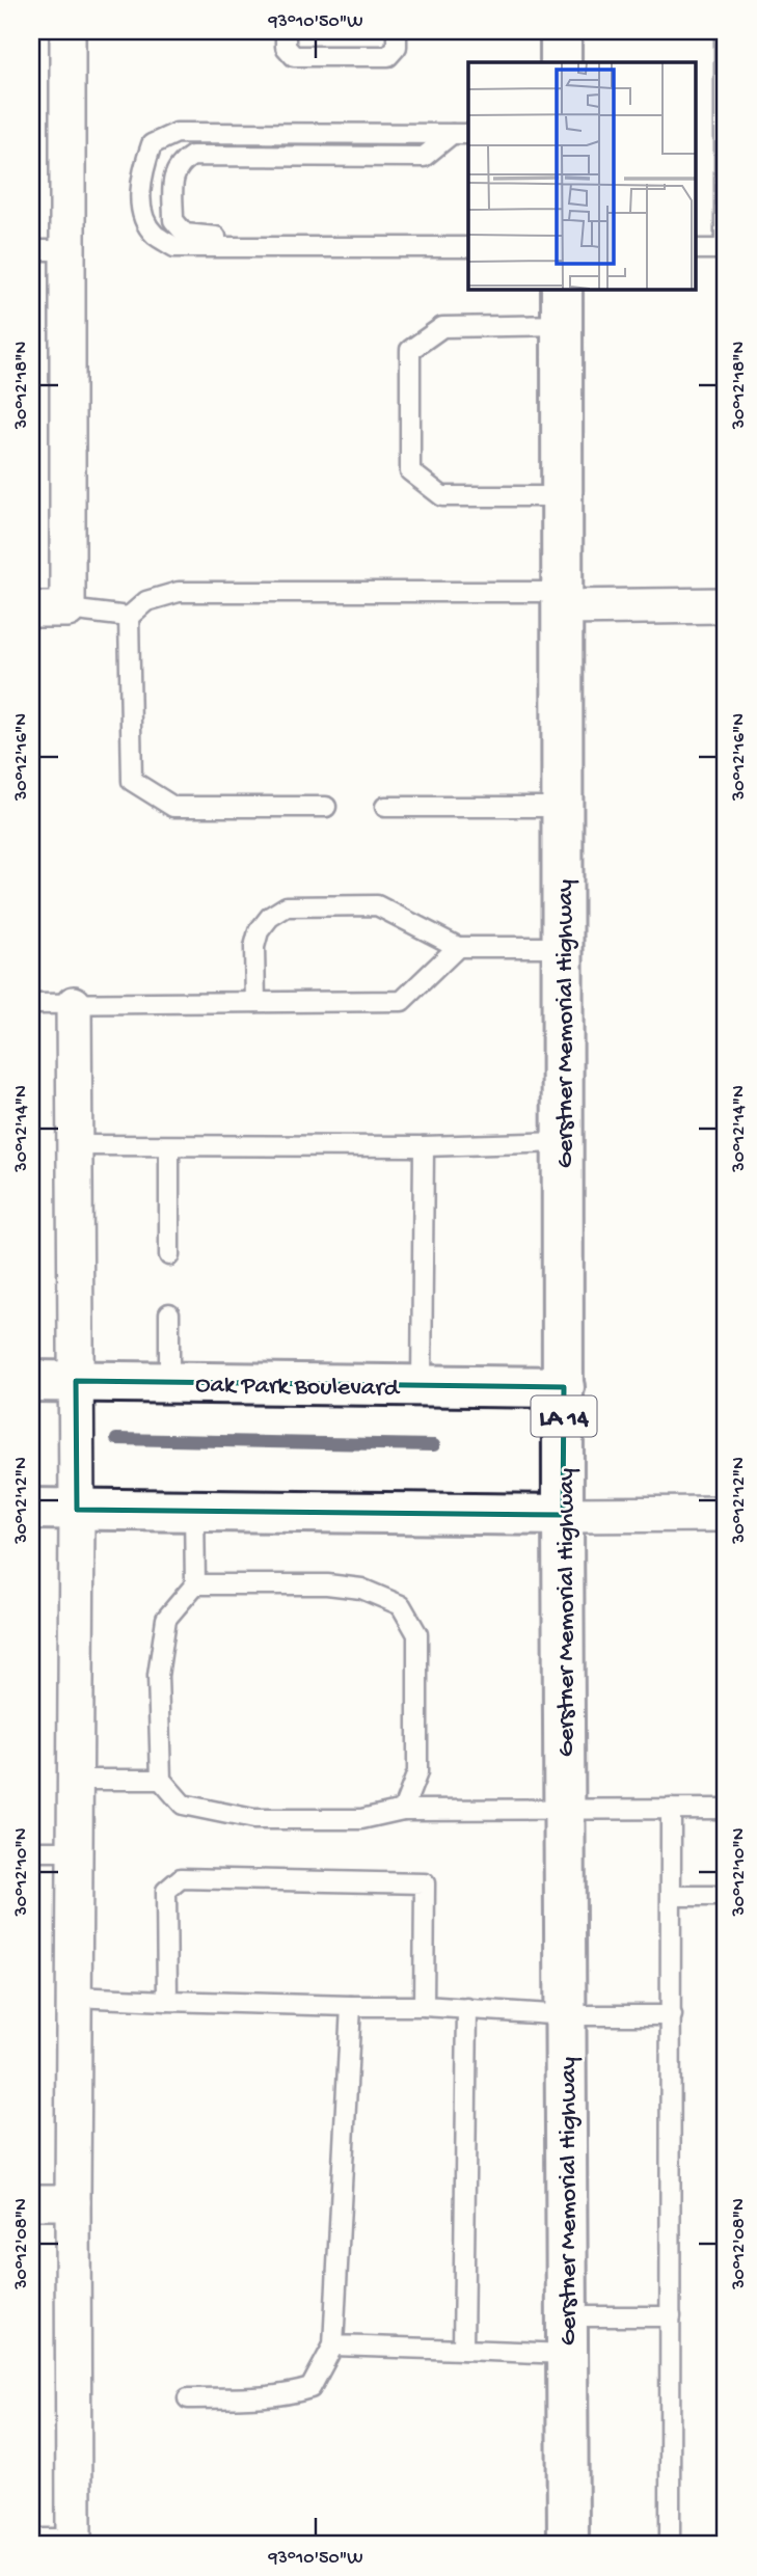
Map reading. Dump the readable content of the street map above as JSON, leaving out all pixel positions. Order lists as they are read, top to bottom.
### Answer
{
  "streets": {
    "main road": ["Gerstner Memorial Highway", "Oak Park Boulevard", "LA 14"]
  },
  "crossings": [
    ["Gerstner Memorial Highway", "Oak Park Boulevard"]
  ],
  "coordinates": [
    "93°10'50\"W",
    "30°12'18\"N",
    "30°12'16\"N",
    "30°12'14\"N",
    "30°12'12\"N",
    "30°12'10\"N",
    "30°12'08\"N"
  ]
}
